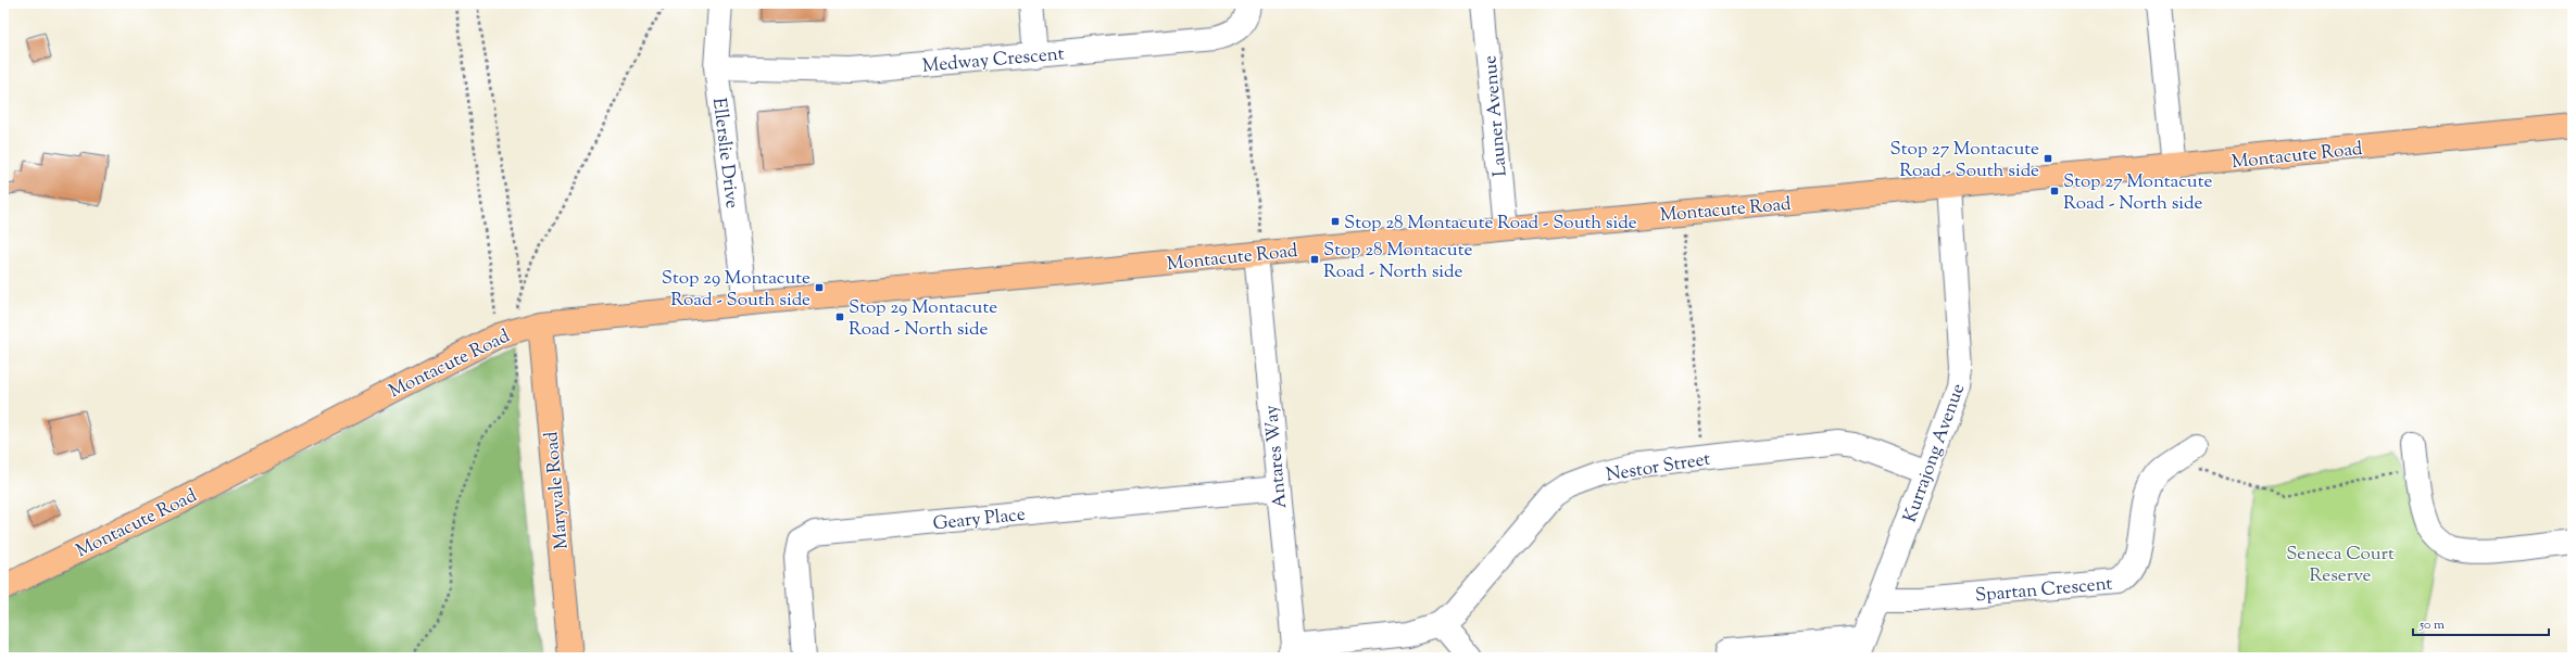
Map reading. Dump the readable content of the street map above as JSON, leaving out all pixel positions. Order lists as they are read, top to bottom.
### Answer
{
  "streets": {
    "main road": ["Montacute Road", "Maryvale Road"],
    "street": [
      "Medway Crescent",
      "Launer Avenue",
      "Ellerslie Drive",
      "Kurrajong Avenue",
      "Antares Way",
      "Nestor Street",
      "Geary Place",
      "Spartan Crescent"
    ]
  },
  "crossings": [
    ["Medway Crescent", "Ellerslie Drive"],
    ["Launer Avenue", "Montacute Road"],
    ["Ellerslie Drive", "Montacute Road"],
    ["Montacute Road", "Kurrajong Avenue"],
    ["Montacute Road", "Antares Way"],
    ["Montacute Road", "Maryvale Road"],
    ["Kurrajong Avenue", "Nestor Street"],
    ["Kurrajong Avenue", "Spartan Crescent"],
    ["Antares Way", "Nestor Street"],
    ["Antares Way", "Geary Place"]
  ],
  "parks": ["Seneca Court Reserve"],
  "places": {
    "transit": [
      "Stop 27 Montacute Road - South side",
      "Stop 27 Montacute Road - North side",
      "Stop 28 Montacute Road - South side",
      "Stop 28 Montacute Road - North side",
      "Stop 29 Montacute Road - South side",
      "Stop 29 Montacute Road - North side"
    ]
  },
  "scale_bar": "50 m"
}
